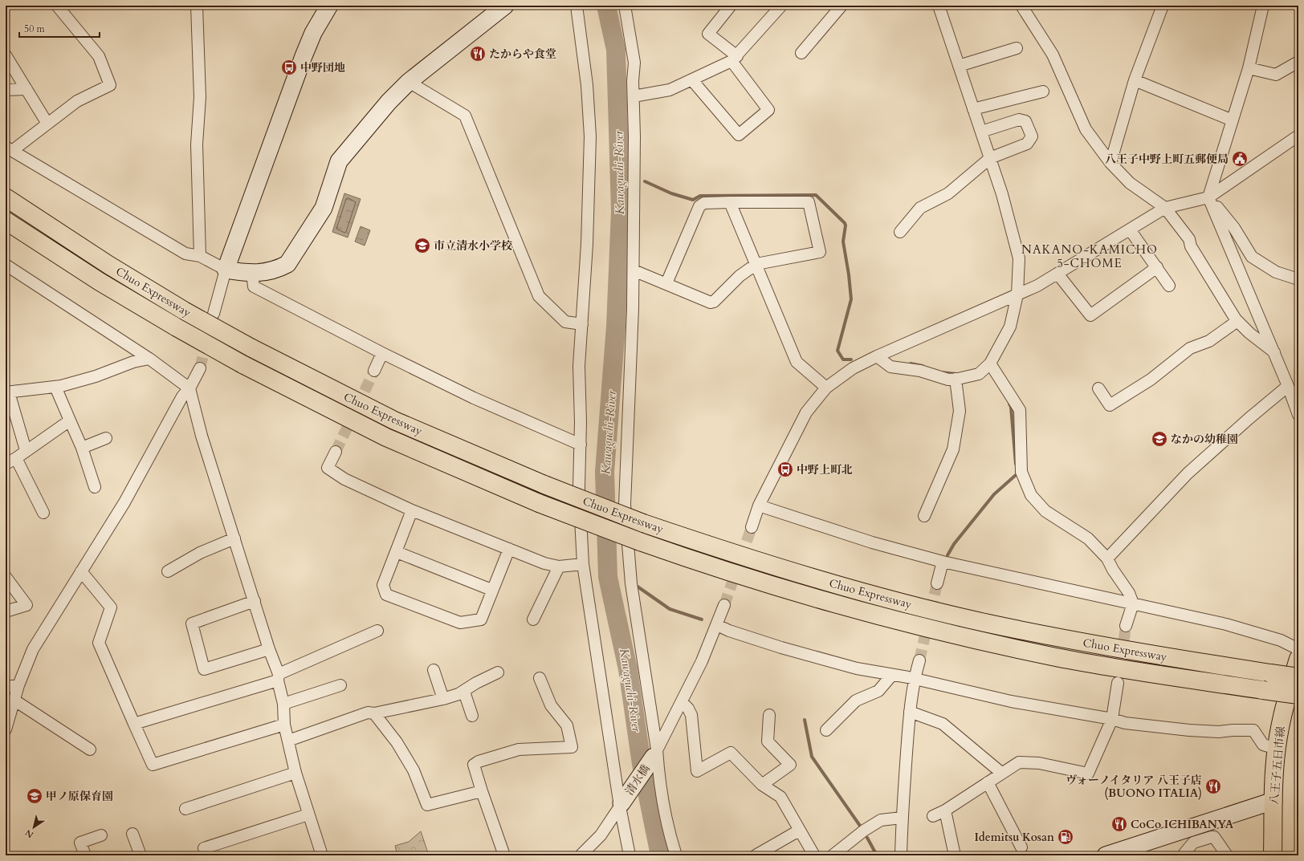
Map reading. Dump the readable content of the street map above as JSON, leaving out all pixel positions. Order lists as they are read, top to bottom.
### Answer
{
  "streets": {
    "main road": ["Chuo Expressway", "八王子五日市線"],
    "street": ["清水橋"]
  },
  "districts": ["NAKANO-KAMICHO 5-CHOME"],
  "water": ["Kawaguchi-River"],
  "places": {
    "restaurant": ["たからや食堂", "ヴォーノイタリア 八王子店 (BUONO ITALIA)", "CoCo ICHIBANYA"],
    "bus stop": ["中野団地", "中野上町北"],
    "public building": ["八王子中野上町五郵便局"],
    "school or university": ["市立清水小学校", "なかの幼稚園", "甲ノ原保育園"],
    "fuel station": ["Idemitsu Kosan"]
  },
  "scale_bar": "50 m",
  "north": "bottom left"
}
